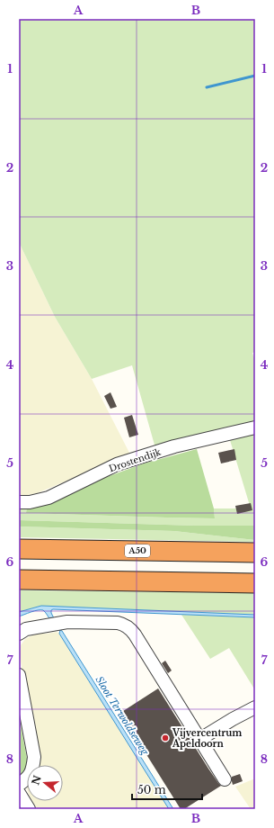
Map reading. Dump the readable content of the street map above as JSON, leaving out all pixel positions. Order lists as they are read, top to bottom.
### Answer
{
  "streets": {
    "highway": ["A50"],
    "street": ["Drostendijk"]
  },
  "water": ["Sloot Terwoldseweg"],
  "places": ["Vijvercentrum Apeldoorn"],
  "scale_bar": "50 m",
  "north": "left",
  "grid": {
    "columns": ["A", "B"],
    "rows": [
      "1",
      "2",
      "3",
      "4",
      "5",
      "6",
      "7",
      "8"
    ]
  }
}
